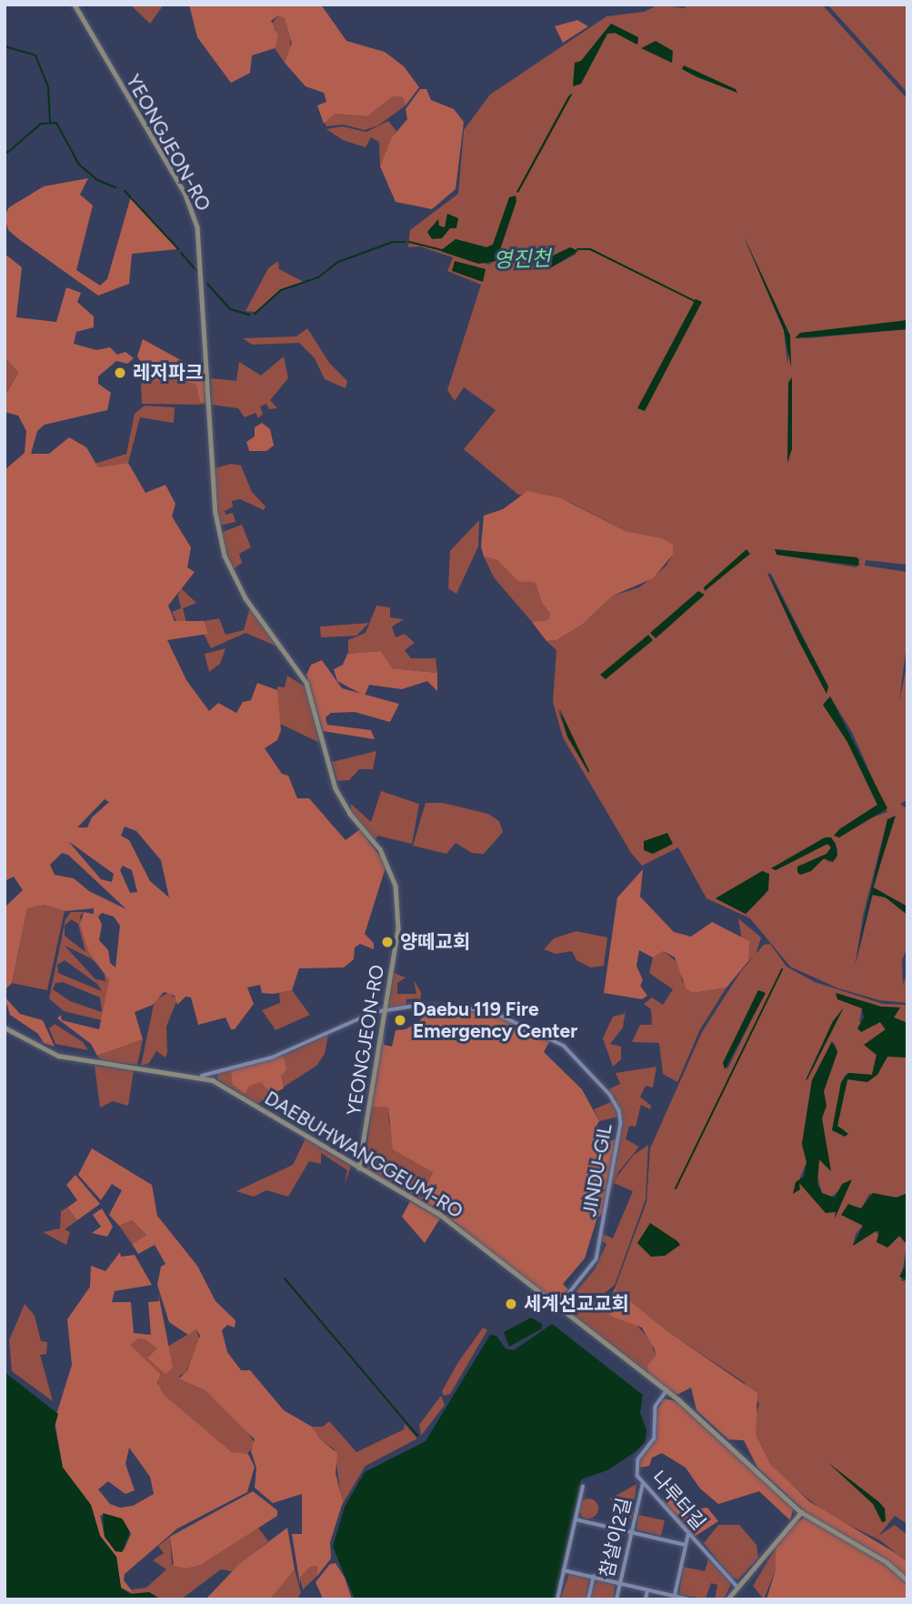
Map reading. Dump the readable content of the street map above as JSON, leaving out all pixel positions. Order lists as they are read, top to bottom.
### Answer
{
  "streets": {
    "street": [
      "YEONGJEON-RO",
      "DAEBUHWANGGEUM-RO",
      "JINDU-GIL",
      "나루터길",
      "참살이2길"
    ]
  },
  "crossings": [
    ["YEONGJEON-RO", "DAEBUHWANGGEUM-RO"],
    ["YEONGJEON-RO", "JINDU-GIL"],
    ["DAEBUHWANGGEUM-RO", "JINDU-GIL"],
    ["DAEBUHWANGGEUM-RO", "나루터길"],
    ["나루터길", "참살이2길"]
  ],
  "water": ["영진천"],
  "places": [
    "레저파크",
    "양떼교회",
    "Daebu 119 Fire Emergency Center",
    "세계선교교회"
  ]
}
